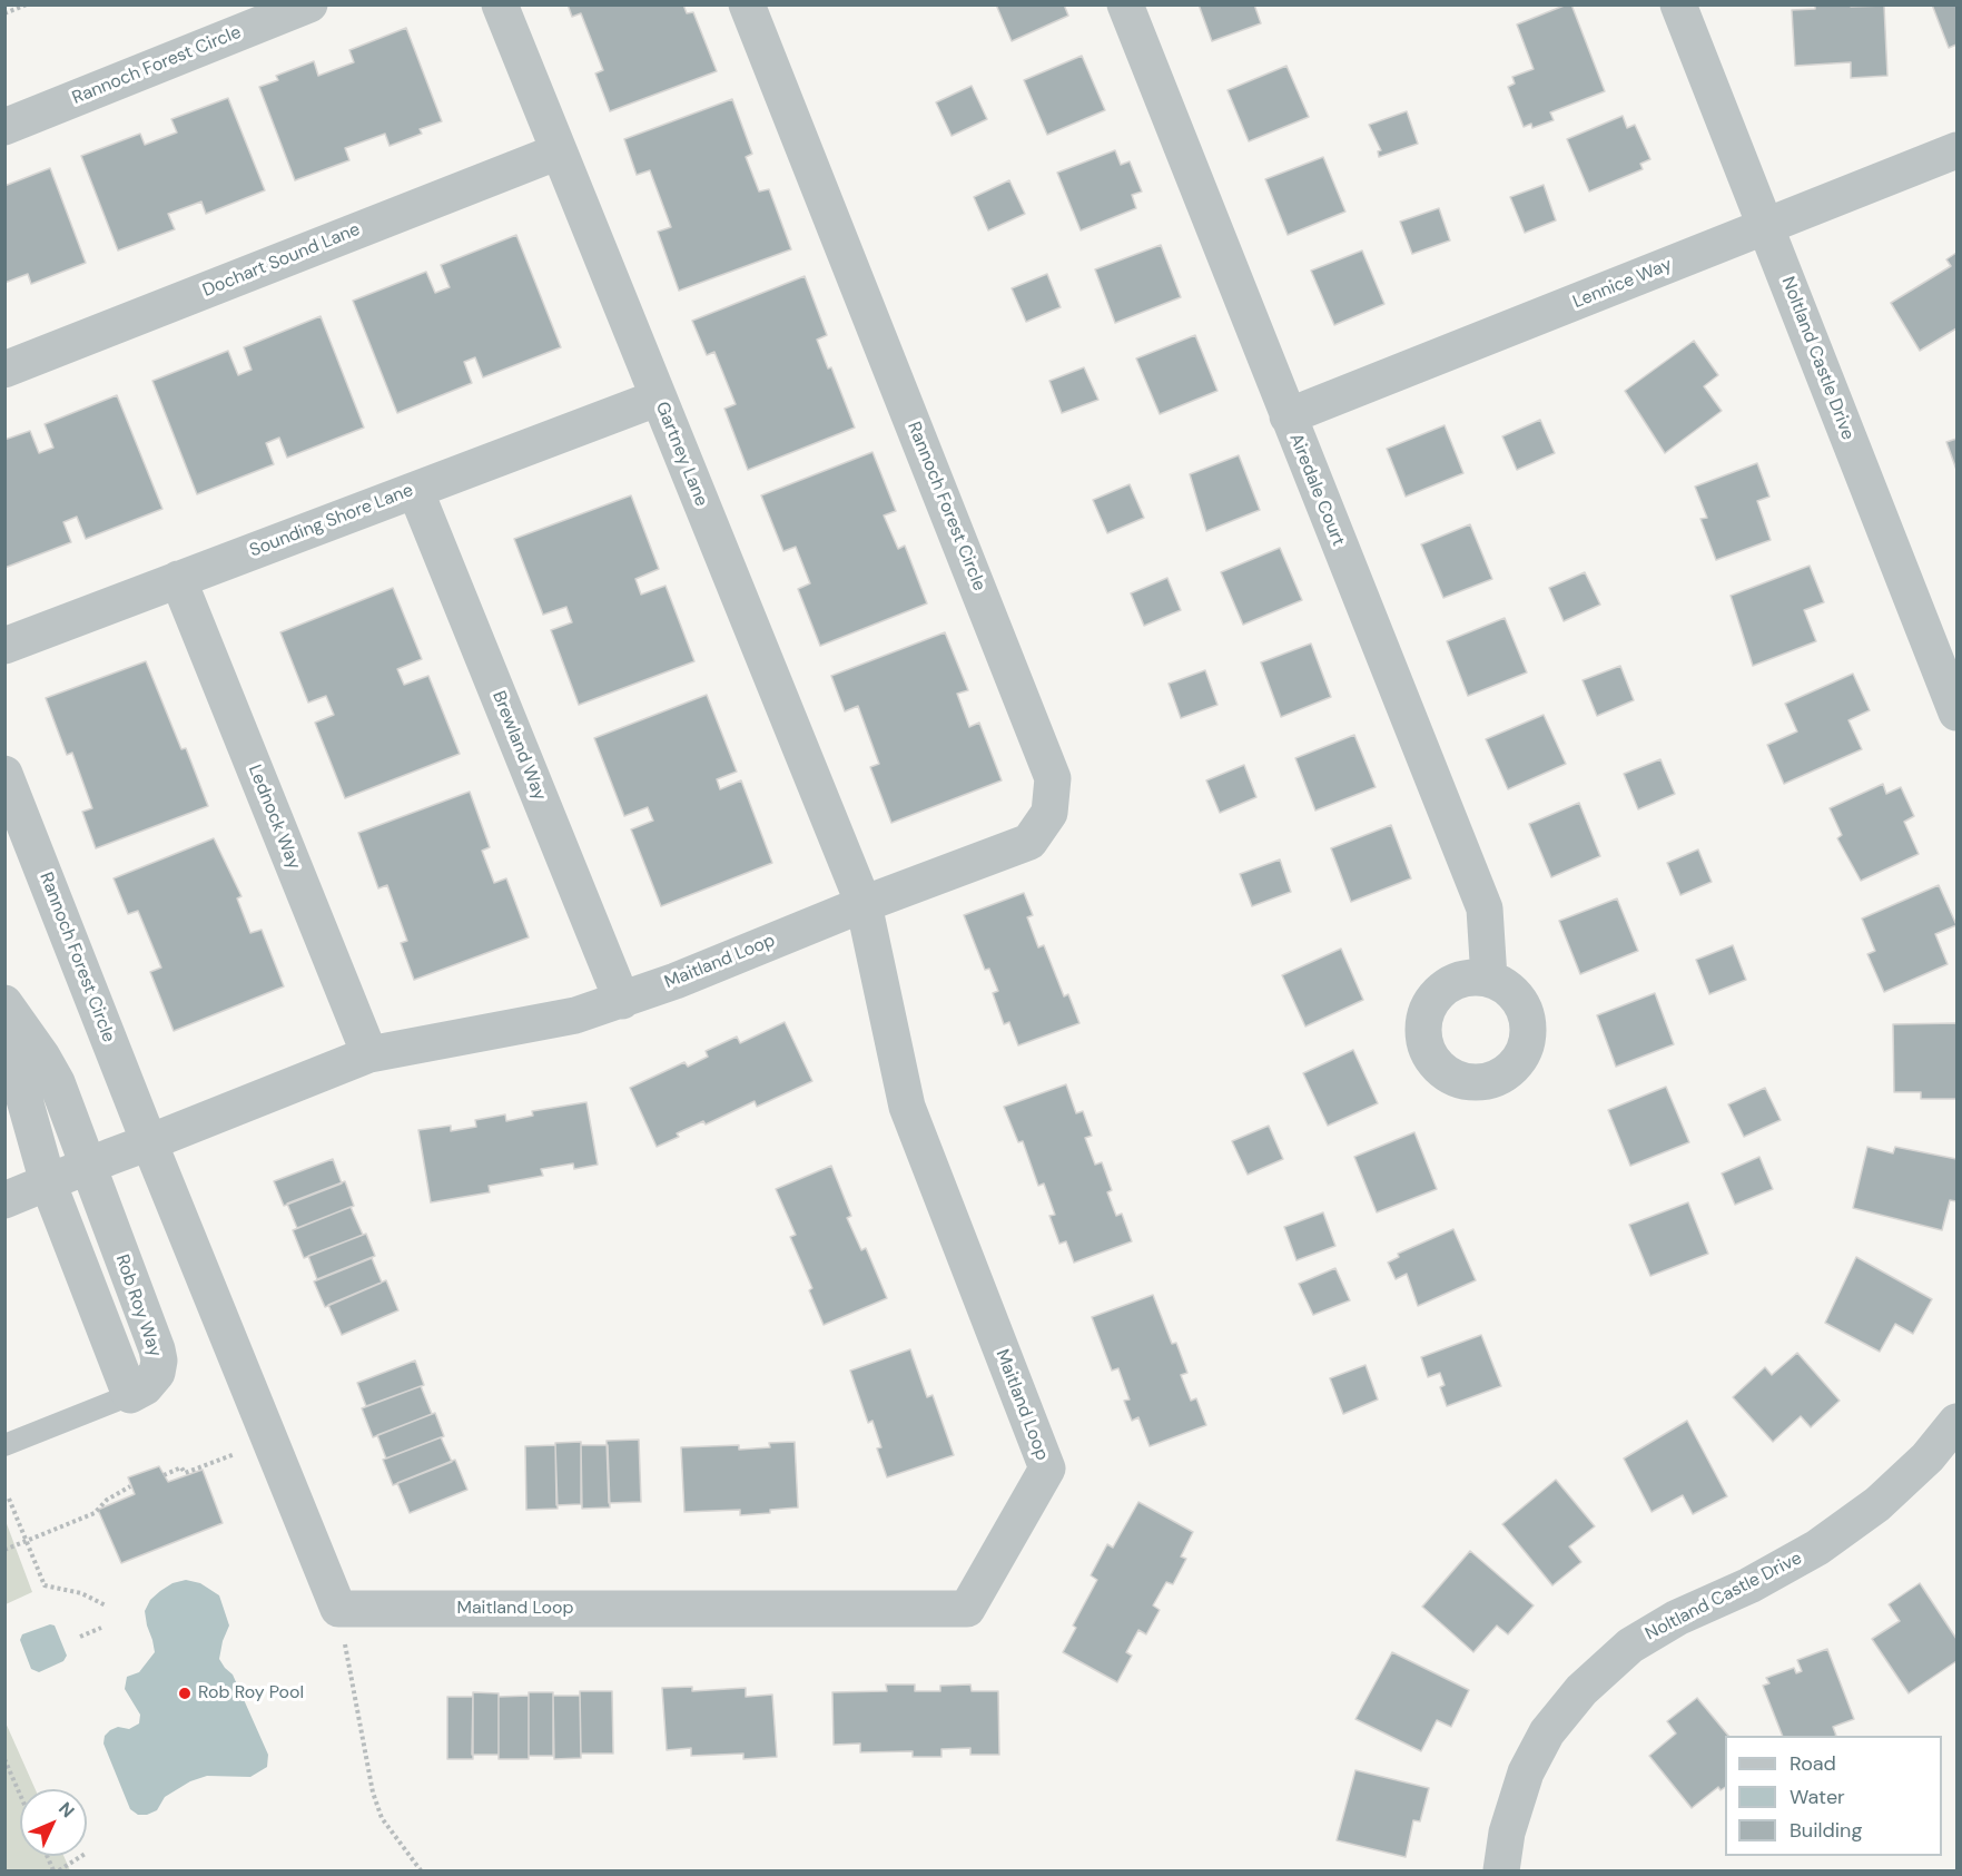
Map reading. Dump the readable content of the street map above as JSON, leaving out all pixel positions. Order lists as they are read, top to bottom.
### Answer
{
  "streets": {
    "street": [
      "Rannoch Forest Circle",
      "Dochart Sound Lane",
      "Lennice Way",
      "Noltland Castle Drive",
      "Gartney Lane",
      "Airedale Court",
      "Sounding Shore Lane",
      "Brewland Way",
      "Lednock Way",
      "Maitland Loop",
      "Rob Roy Way"
    ]
  },
  "crossings": [
    ["Rannoch Forest Circle", "Gartney Lane"],
    ["Rannoch Forest Circle", "Maitland Loop"],
    ["Dochart Sound Lane", "Gartney Lane"],
    ["Lennice Way", "Noltland Castle Drive"],
    ["Lennice Way", "Airedale Court"],
    ["Gartney Lane", "Sounding Shore Lane"],
    ["Gartney Lane", "Maitland Loop"],
    ["Sounding Shore Lane", "Brewland Way"],
    ["Sounding Shore Lane", "Lednock Way"],
    ["Brewland Way", "Maitland Loop"],
    ["Lednock Way", "Maitland Loop"],
    ["Maitland Loop", "Rob Roy Way"]
  ],
  "places": ["Rob Roy Pool"],
  "legend": ["Road", "Water", "Building"],
  "north": "top right"
}
